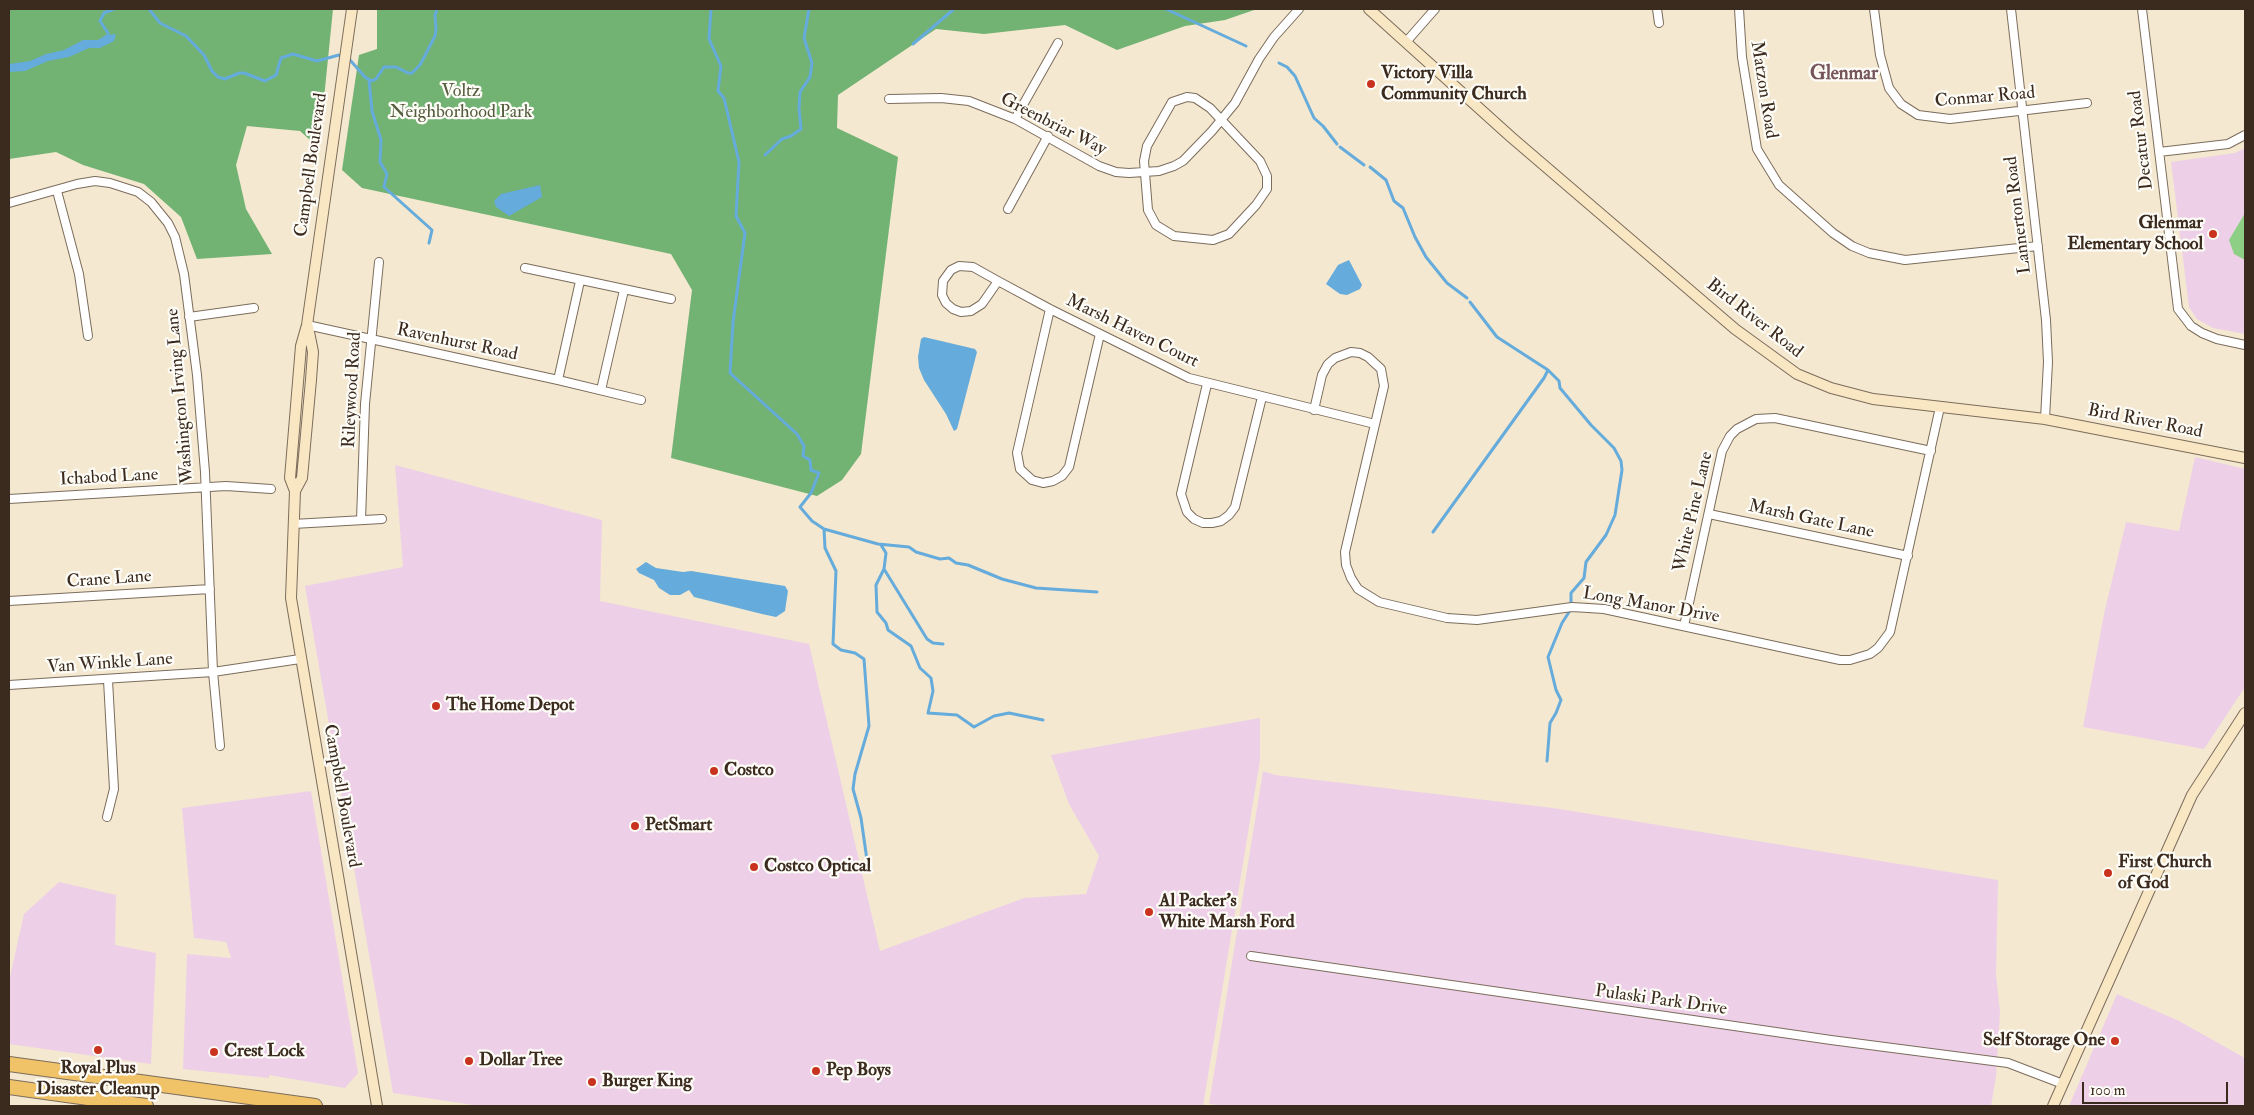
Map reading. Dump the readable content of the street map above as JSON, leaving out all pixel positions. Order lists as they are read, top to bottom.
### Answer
{
  "streets": {
    "street": [
      "Matzon Road",
      "Conmar Road",
      "Greenbriar Way",
      "Decatur Road",
      "Campbell Boulevard",
      "Lannerton Road",
      "Bird River Road",
      "Marsh Haven Court",
      "Ravenhurst Road",
      "Rileywood Road",
      "Washington Irving Lane",
      "Ichabod Lane",
      "White Pine Lane",
      "Marsh Gate Lane",
      "Crane Lane",
      "Long Manor Drive",
      "Van Winkle Lane",
      "Pulaski Park Drive"
    ]
  },
  "crossings": [
    ["Matzon Road", "Lannerton Road"],
    ["Conmar Road", "Lannerton Road"],
    ["Campbell Boulevard", "Ravenhurst Road"],
    ["Campbell Boulevard", "Van Winkle Lane"],
    ["Lannerton Road", "Bird River Road"],
    ["Bird River Road", "Long Manor Drive"],
    ["Marsh Haven Court", "Long Manor Drive"],
    ["Ravenhurst Road", "Rileywood Road"],
    ["Washington Irving Lane", "Ichabod Lane"],
    ["Washington Irving Lane", "Crane Lane"],
    ["Washington Irving Lane", "Van Winkle Lane"],
    ["White Pine Lane", "Marsh Gate Lane"],
    ["White Pine Lane", "Long Manor Drive"],
    ["Marsh Gate Lane", "Long Manor Drive"]
  ],
  "districts": ["Glenmar"],
  "parks": ["Voltz Neighborhood Park"],
  "places": [
    "Victory Villa Community Church",
    "Glenmar Elementary School",
    "The Home Depot",
    "Costco",
    "PetSmart",
    "Costco Optical",
    "First Church of God",
    "Al Packer's White Marsh Ford",
    "Self Storage One",
    "Royal Plus Disaster Cleanup",
    "Crest Lock",
    "Dollar Tree",
    "Pep Boys",
    "Burger King"
  ],
  "scale_bar": "100 m"
}
